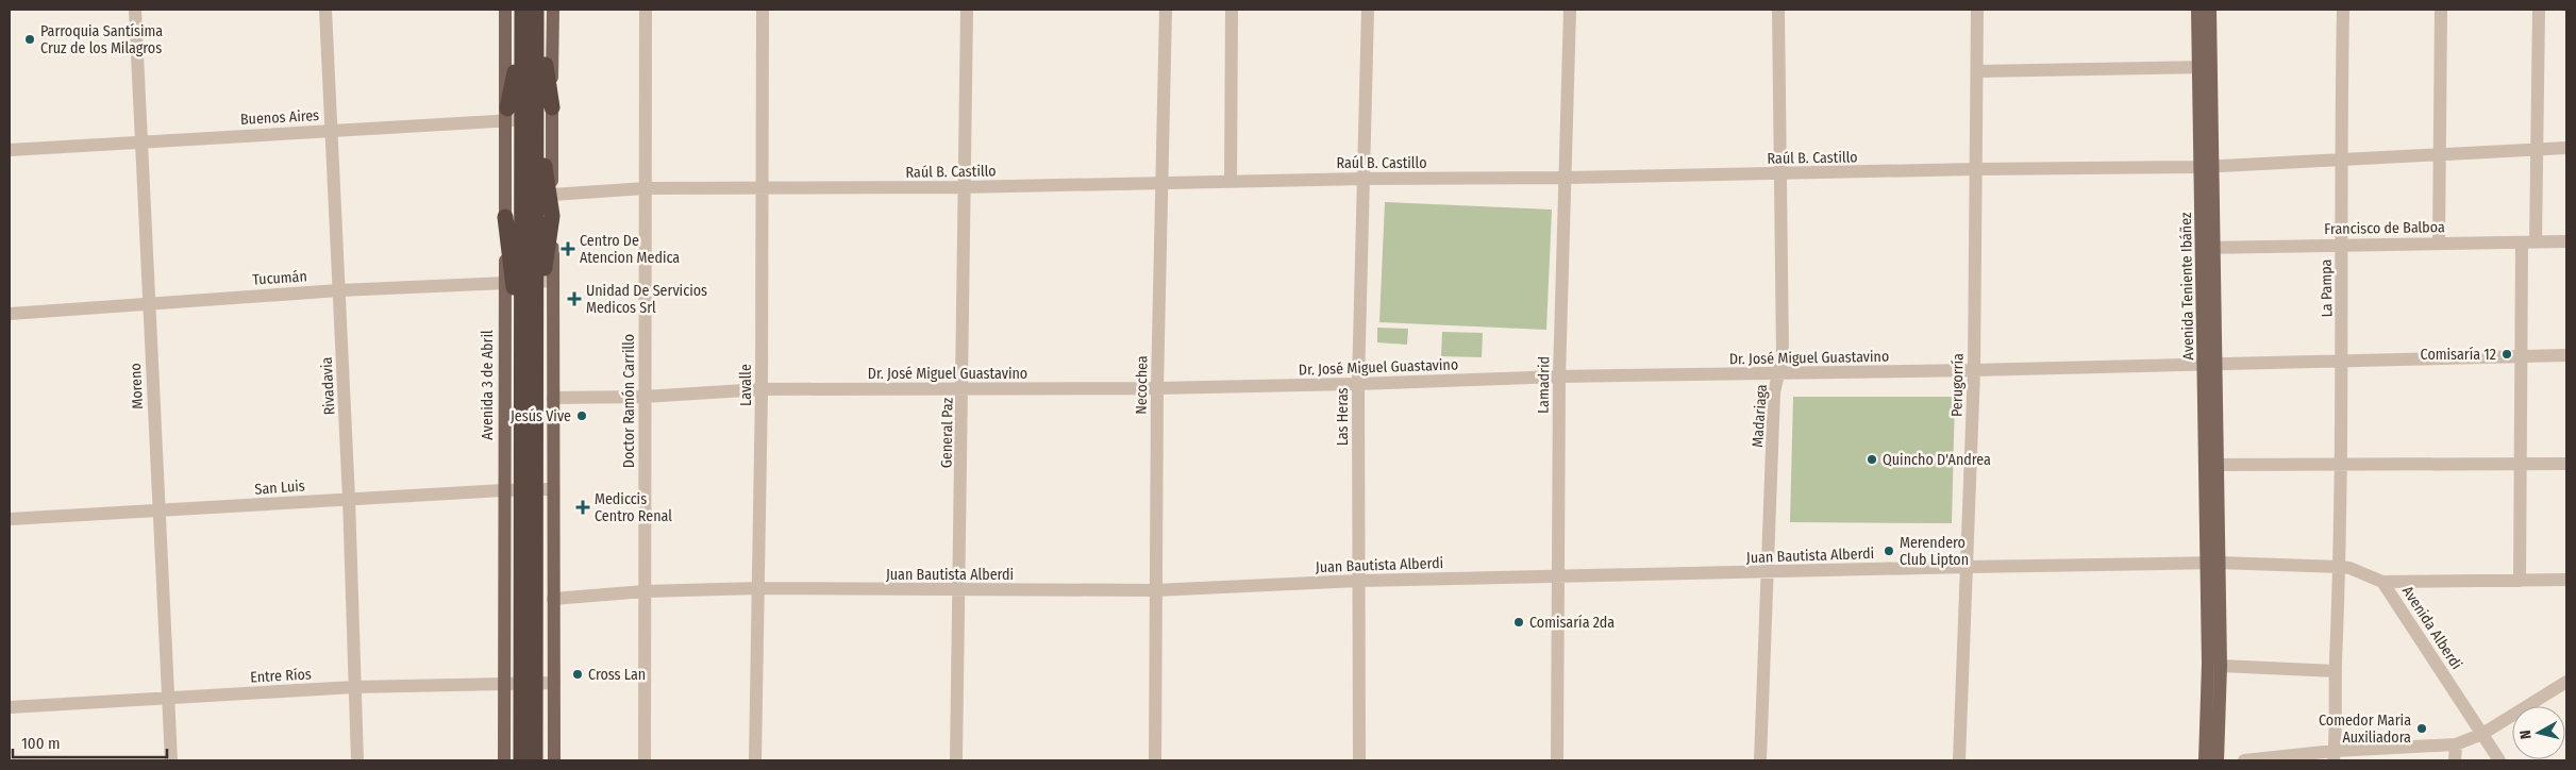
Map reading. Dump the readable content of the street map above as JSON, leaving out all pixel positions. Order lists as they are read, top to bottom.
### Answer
{
  "streets": {
    "highway": ["Avenida 3 de Abril"],
    "main road": ["Avenida Teniente Ibáñez"],
    "street": [
      "Buenos Aires",
      "Raúl B. Castillo",
      "Francisco de Balboa",
      "Tucumán",
      "La Pampa",
      "Dr. José Miguel Guastavino",
      "Lavalle",
      "Necochea",
      "Lamadrid",
      "Perugorría",
      "Moreno",
      "Rivadavia",
      "Doctor Ramón Carrillo",
      "Madariaga",
      "Las Heras",
      "General Paz",
      "San Luis",
      "Juan Bautista Alberdi",
      "Avenida Alberdi",
      "Entre Ríos"
    ]
  },
  "crossings": [
    ["Buenos Aires", "Avenida 3 de Abril"],
    ["Buenos Aires", "Moreno"],
    ["Buenos Aires", "Rivadavia"],
    ["Raúl B. Castillo", "Avenida Teniente Ibáñez"],
    ["Raúl B. Castillo", "La Pampa"],
    ["Raúl B. Castillo", "Avenida 3 de Abril"],
    ["Raúl B. Castillo", "Lavalle"],
    ["Raúl B. Castillo", "Necochea"],
    ["Raúl B. Castillo", "Lamadrid"],
    ["Raúl B. Castillo", "Perugorría"],
    ["Raúl B. Castillo", "Doctor Ramón Carrillo"],
    ["Raúl B. Castillo", "Madariaga"],
    ["Raúl B. Castillo", "Las Heras"],
    ["Raúl B. Castillo", "General Paz"],
    ["Francisco de Balboa", "Avenida Teniente Ibáñez"],
    ["Francisco de Balboa", "La Pampa"],
    ["Tucumán", "Avenida 3 de Abril"],
    ["Tucumán", "Moreno"],
    ["Tucumán", "Rivadavia"],
    ["Avenida Teniente Ibáñez", "Dr. José Miguel Guastavino"],
    ["Avenida Teniente Ibáñez", "Juan Bautista Alberdi"],
    ["Avenida Teniente Ibáñez", "Avenida Alberdi"],
    ["La Pampa", "Dr. José Miguel Guastavino"],
    ["La Pampa", "Avenida Alberdi"],
    ["Dr. José Miguel Guastavino", "Avenida 3 de Abril"],
    ["Dr. José Miguel Guastavino", "Lavalle"],
    ["Dr. José Miguel Guastavino", "Necochea"],
    ["Dr. José Miguel Guastavino", "Lamadrid"],
    ["Dr. José Miguel Guastavino", "Perugorría"],
    ["Dr. José Miguel Guastavino", "Doctor Ramón Carrillo"],
    ["Dr. José Miguel Guastavino", "Madariaga"],
    ["Dr. José Miguel Guastavino", "Las Heras"],
    ["Dr. José Miguel Guastavino", "General Paz"],
    ["Avenida 3 de Abril", "San Luis"],
    ["Avenida 3 de Abril", "Juan Bautista Alberdi"],
    ["Avenida 3 de Abril", "Entre Ríos"],
    ["Lavalle", "Juan Bautista Alberdi"],
    ["Necochea", "Juan Bautista Alberdi"],
    ["Lamadrid", "Juan Bautista Alberdi"],
    ["Perugorría", "Juan Bautista Alberdi"],
    ["Moreno", "San Luis"],
    ["Moreno", "Entre Ríos"],
    ["Rivadavia", "San Luis"],
    ["Rivadavia", "Entre Ríos"],
    ["Doctor Ramón Carrillo", "Juan Bautista Alberdi"],
    ["Madariaga", "Juan Bautista Alberdi"],
    ["Las Heras", "Juan Bautista Alberdi"],
    ["General Paz", "Juan Bautista Alberdi"],
    ["Juan Bautista Alberdi", "Avenida Alberdi"]
  ],
  "places": {
    "other": [
      "Parroquia Santísima Cruz de los Milagros",
      "Comisaría 12",
      "Jesús Vive",
      "Quincho D'Andrea",
      "Merendero Club Lipton",
      "Comisaría 2da",
      "Cross Lan",
      "Comedor Maria Auxiliadora"
    ],
    "health": ["Centro De Atencion Medica", "Unidad De Servicios Medicos Srl", "Mediccis Centro Renal"]
  },
  "scale_bar": "100 m",
  "north": "left"
}
